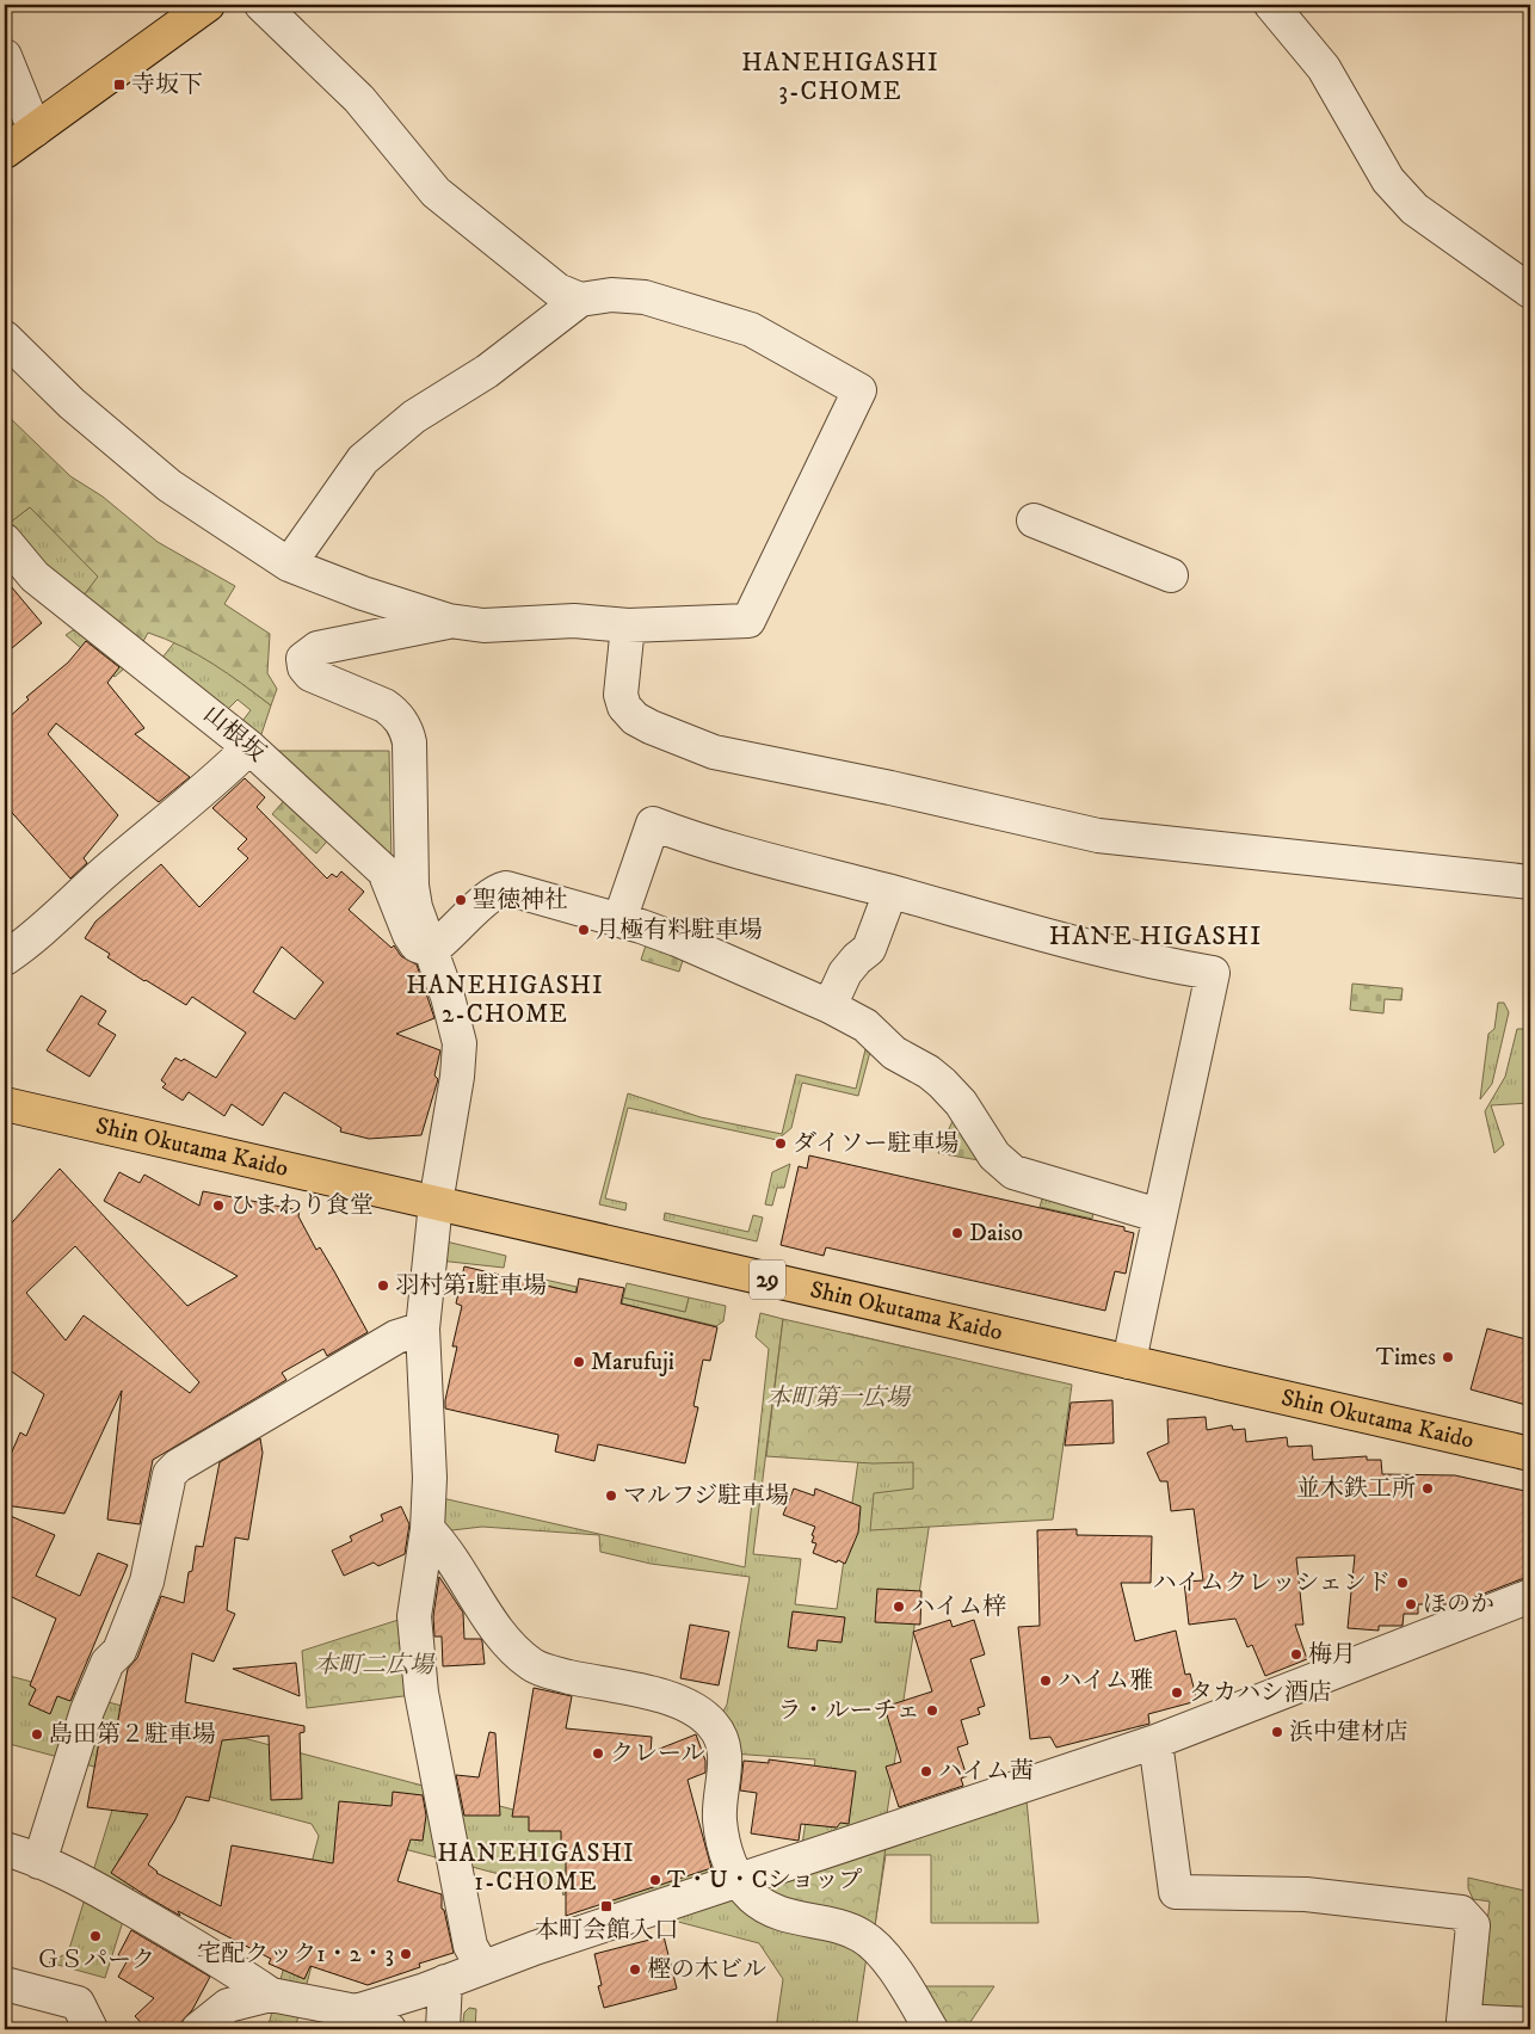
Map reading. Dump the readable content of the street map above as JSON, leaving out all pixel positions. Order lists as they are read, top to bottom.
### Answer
{
  "streets": {
    "main road": ["Shin Okutama Kaido", "29"],
    "street": ["山根坂"]
  },
  "districts": [
    "HANEHIGASHI 3-CHOME",
    "HANE HIGASHI",
    "HANEHIGASHI 2-CHOME",
    "HANEHIGASHI 1-CHOME"
  ],
  "parks": ["本町第一広場", "本町二広場"],
  "places": {
    "transit": ["寺坂下", "本町会館入口"],
    "other": [
      "聖徳神社",
      "月極有料駐車場",
      "ダイソー駐車場",
      "ひまわり食堂",
      "Daiso",
      "羽村第1駐車場",
      "Times",
      "Marufuji",
      "並木鉄工所",
      "マルフジ駐車場",
      "ハイムクレッシェンド",
      "ほのか",
      "ハイム梓",
      "梅月",
      "ハイム雅",
      "タカハシ酒店",
      "ラ・ルーチェ",
      "浜中建材店",
      "島田第２駐車場",
      "クレール",
      "ハイム茜",
      "T・U・Cショップ",
      "ＧＳパーク",
      "宅配クック1・2・3",
      "樫の木ビル"
    ]
  }
}
